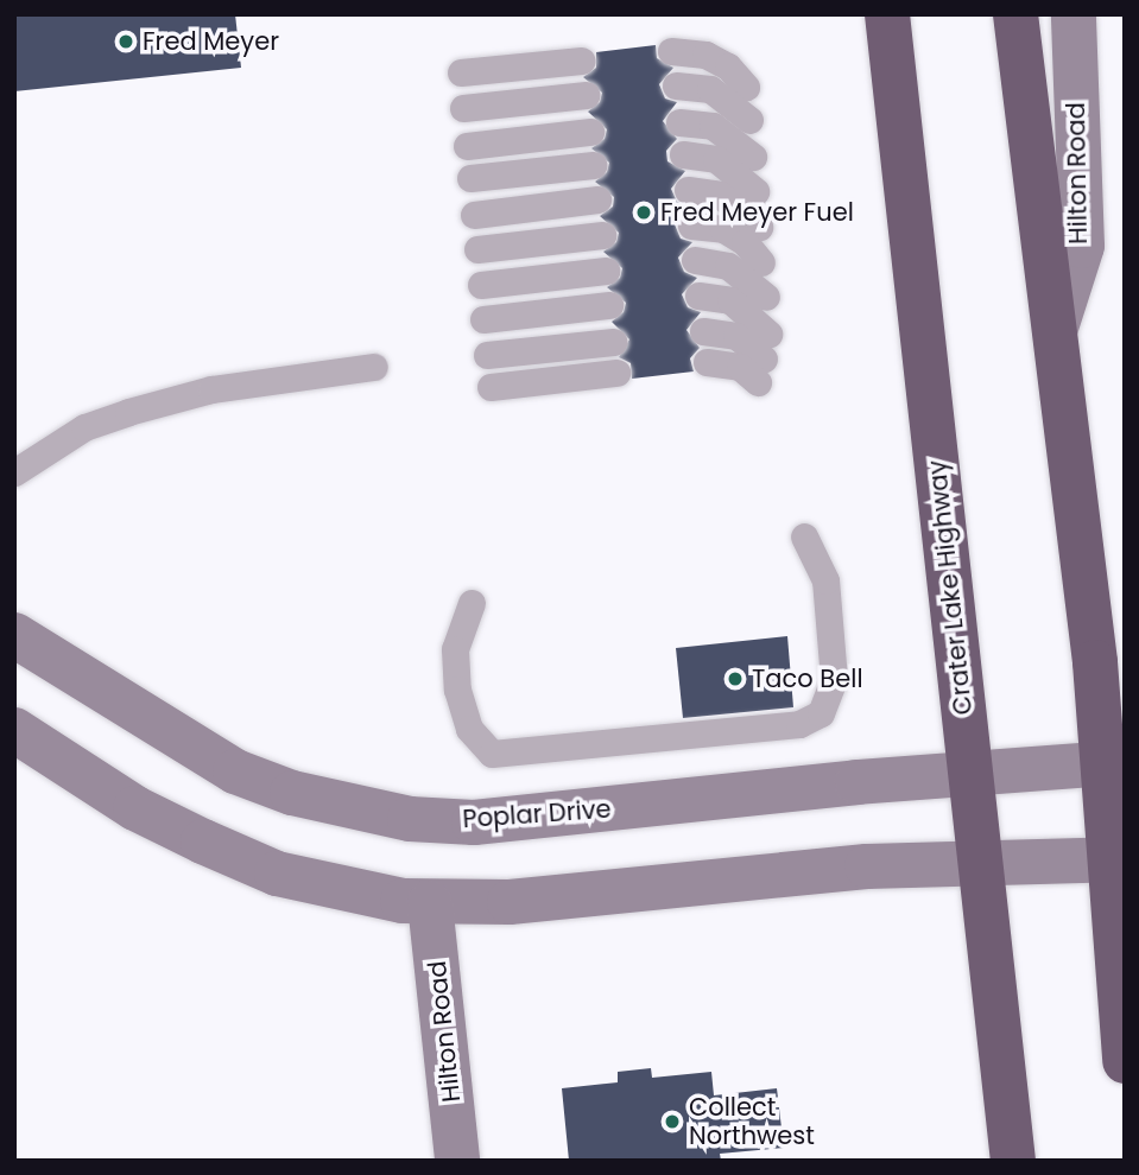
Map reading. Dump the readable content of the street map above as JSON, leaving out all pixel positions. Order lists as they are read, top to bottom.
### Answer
{
  "streets": {
    "highway": ["Crater Lake Highway"],
    "main road": ["Hilton Road", "Poplar Drive"]
  },
  "crossings": [
    ["Crater Lake Highway", "Poplar Drive"]
  ],
  "places": [
    "Fred Meyer",
    "Fred Meyer Fuel",
    "Taco Bell",
    "Collect Northwest"
  ]
}
